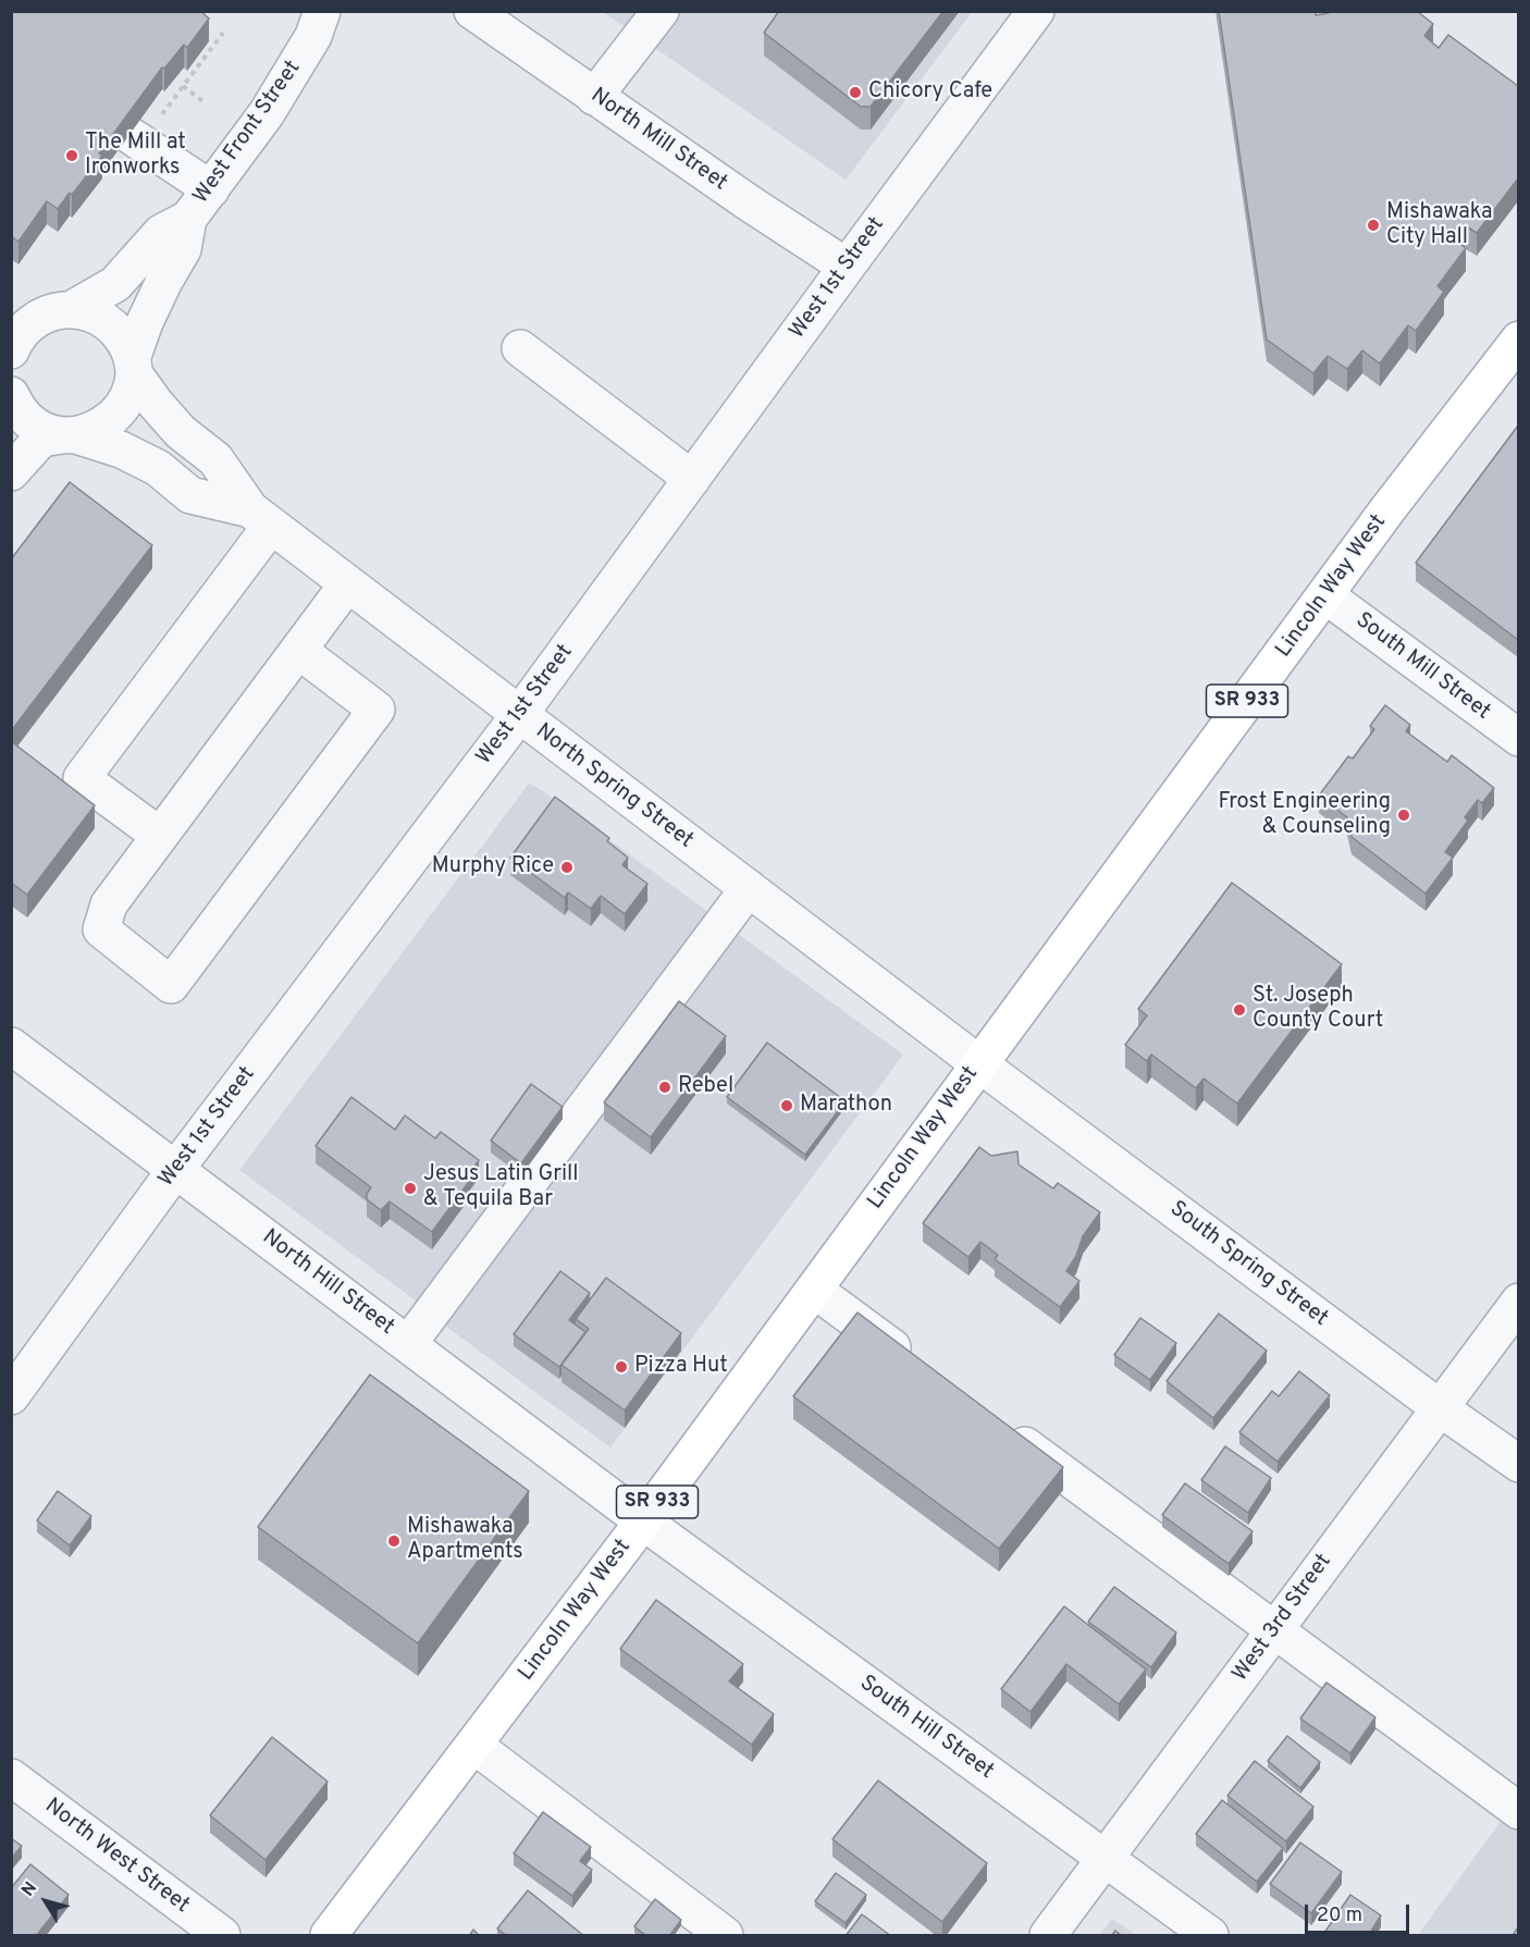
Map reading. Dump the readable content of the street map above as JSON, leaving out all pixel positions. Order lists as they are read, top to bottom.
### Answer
{
  "streets": {
    "main road": ["Lincoln Way West", "SR 933"],
    "street": [
      "West Front Street",
      "North Mill Street",
      "West 1st Street",
      "South Mill Street",
      "North Spring Street",
      "South Spring Street",
      "North Hill Street",
      "West 3rd Street",
      "South Hill Street",
      "North West Street"
    ]
  },
  "crossings": [
    ["West Front Street", "North Spring Street"],
    ["North Mill Street", "West 1st Street"],
    ["West 1st Street", "North Spring Street"],
    ["West 1st Street", "North Hill Street"],
    ["Lincoln Way West", "South Mill Street"],
    ["Lincoln Way West", "North Spring Street"],
    ["Lincoln Way West", "South Spring Street"],
    ["Lincoln Way West", "North Hill Street"],
    ["Lincoln Way West", "South Hill Street"],
    ["North Spring Street", "South Spring Street"],
    ["South Spring Street", "West 3rd Street"],
    ["North Hill Street", "South Hill Street"],
    ["West 3rd Street", "South Hill Street"]
  ],
  "places": [
    "Chicory Cafe",
    "The Mill at Ironworks",
    "Mishawaka City Hall",
    "Frost Engineering & Counseling",
    "Murphy Rice",
    "St. Joseph County Court",
    "Rebel",
    "Marathon",
    "Jesus Latin Grill & Tequila Bar",
    "Pizza Hut",
    "Mishawaka Apartments"
  ],
  "scale_bar": "20 m",
  "north": "top left"
}
